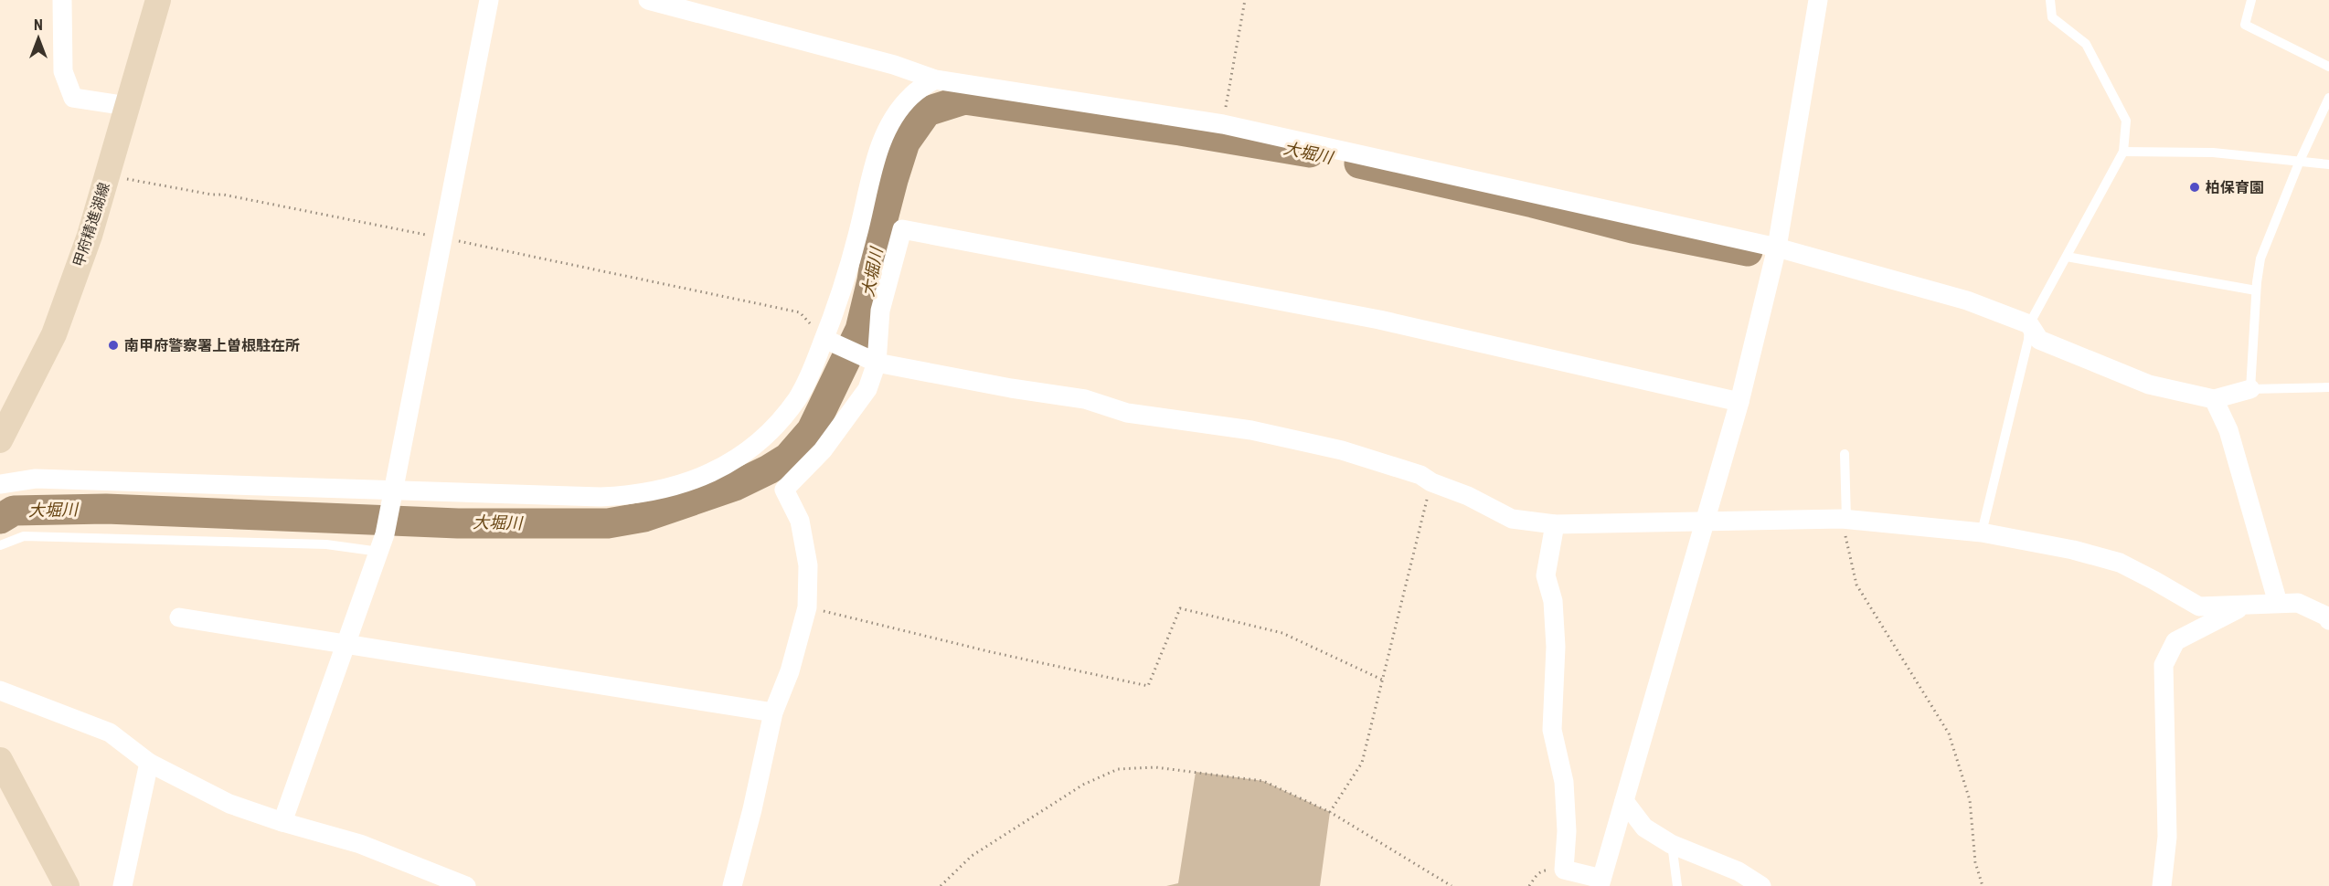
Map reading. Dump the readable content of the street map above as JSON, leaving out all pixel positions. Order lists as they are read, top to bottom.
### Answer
{
  "streets": {
    "main road": ["甲府精進湖線"]
  },
  "water": ["大堀川"],
  "places": ["柏保育園", "南甲府警察署上曽根駐在所"],
  "north": "top"
}
